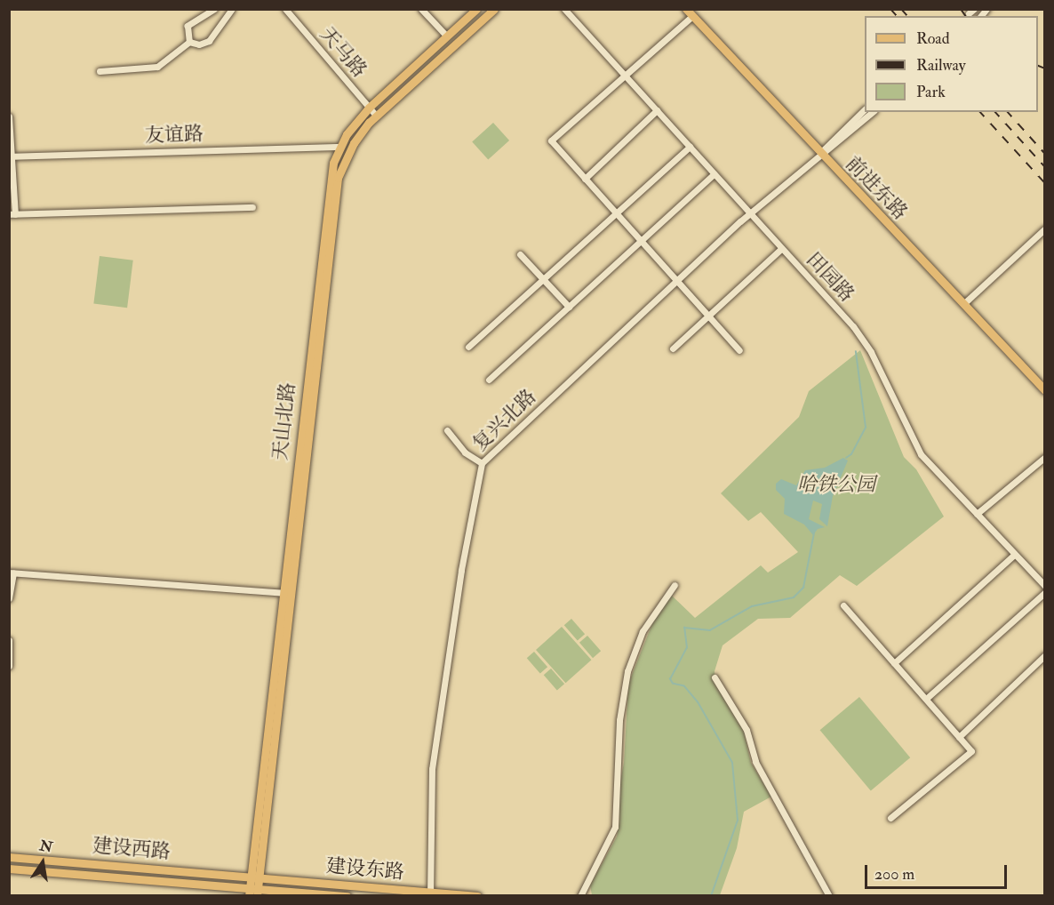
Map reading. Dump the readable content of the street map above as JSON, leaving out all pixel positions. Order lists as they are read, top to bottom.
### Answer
{
  "streets": {
    "main road": [
      "前进东路",
      "天山北路",
      "建设西路",
      "建设东路"
    ],
    "street": [
      "天马路",
      "友谊路",
      "田园路",
      "复兴北路"
    ]
  },
  "crossings": [
    ["天马路", "天山北路"],
    ["友谊路", "天山北路"],
    ["前进东路", "复兴北路"],
    ["田园路", "复兴北路"],
    ["复兴北路", "建设东路"],
    ["建设西路", "建设东路"]
  ],
  "parks": ["哈铁公园"],
  "legend": ["Road", "Railway", "Park"],
  "scale_bar": "200 m",
  "north": "top"
}
